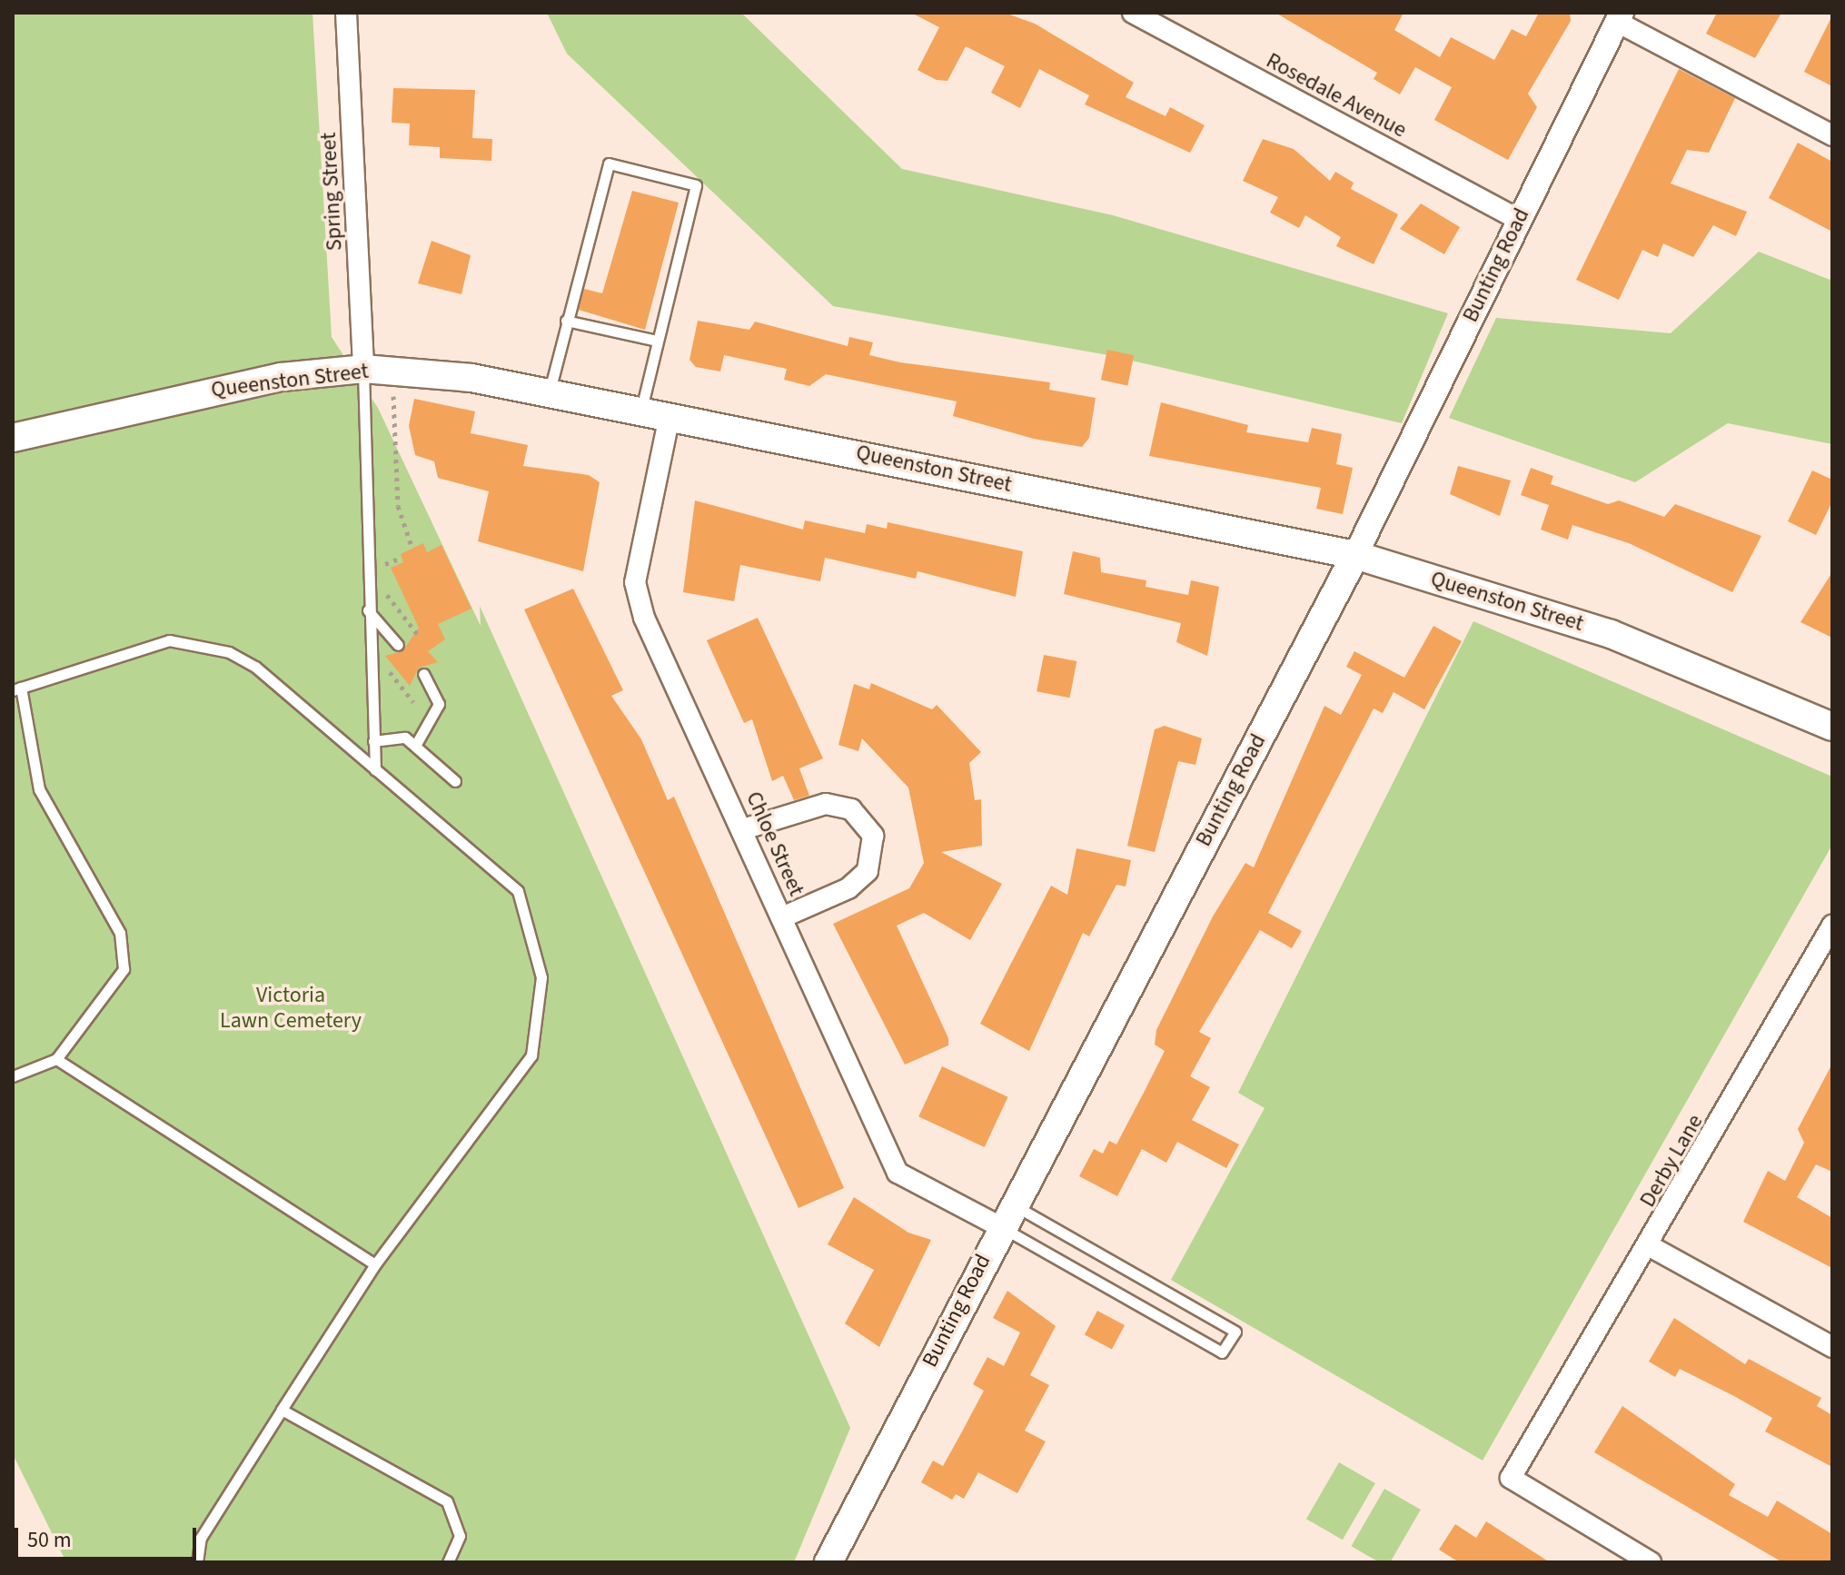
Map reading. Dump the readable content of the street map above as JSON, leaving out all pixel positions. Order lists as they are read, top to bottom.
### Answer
{
  "streets": {
    "main road": ["Bunting Road", "Queenston Street"],
    "street": [
      "Rosedale Avenue",
      "Spring Street",
      "Chloe Street",
      "Derby Lane"
    ]
  },
  "crossings": [
    ["Rosedale Avenue", "Bunting Road"],
    ["Spring Street", "Queenston Street"],
    ["Bunting Road", "Queenston Street"],
    ["Bunting Road", "Chloe Street"],
    ["Queenston Street", "Chloe Street"]
  ],
  "parks": ["Victoria Lawn Cemetery"],
  "scale_bar": "50 m"
}
